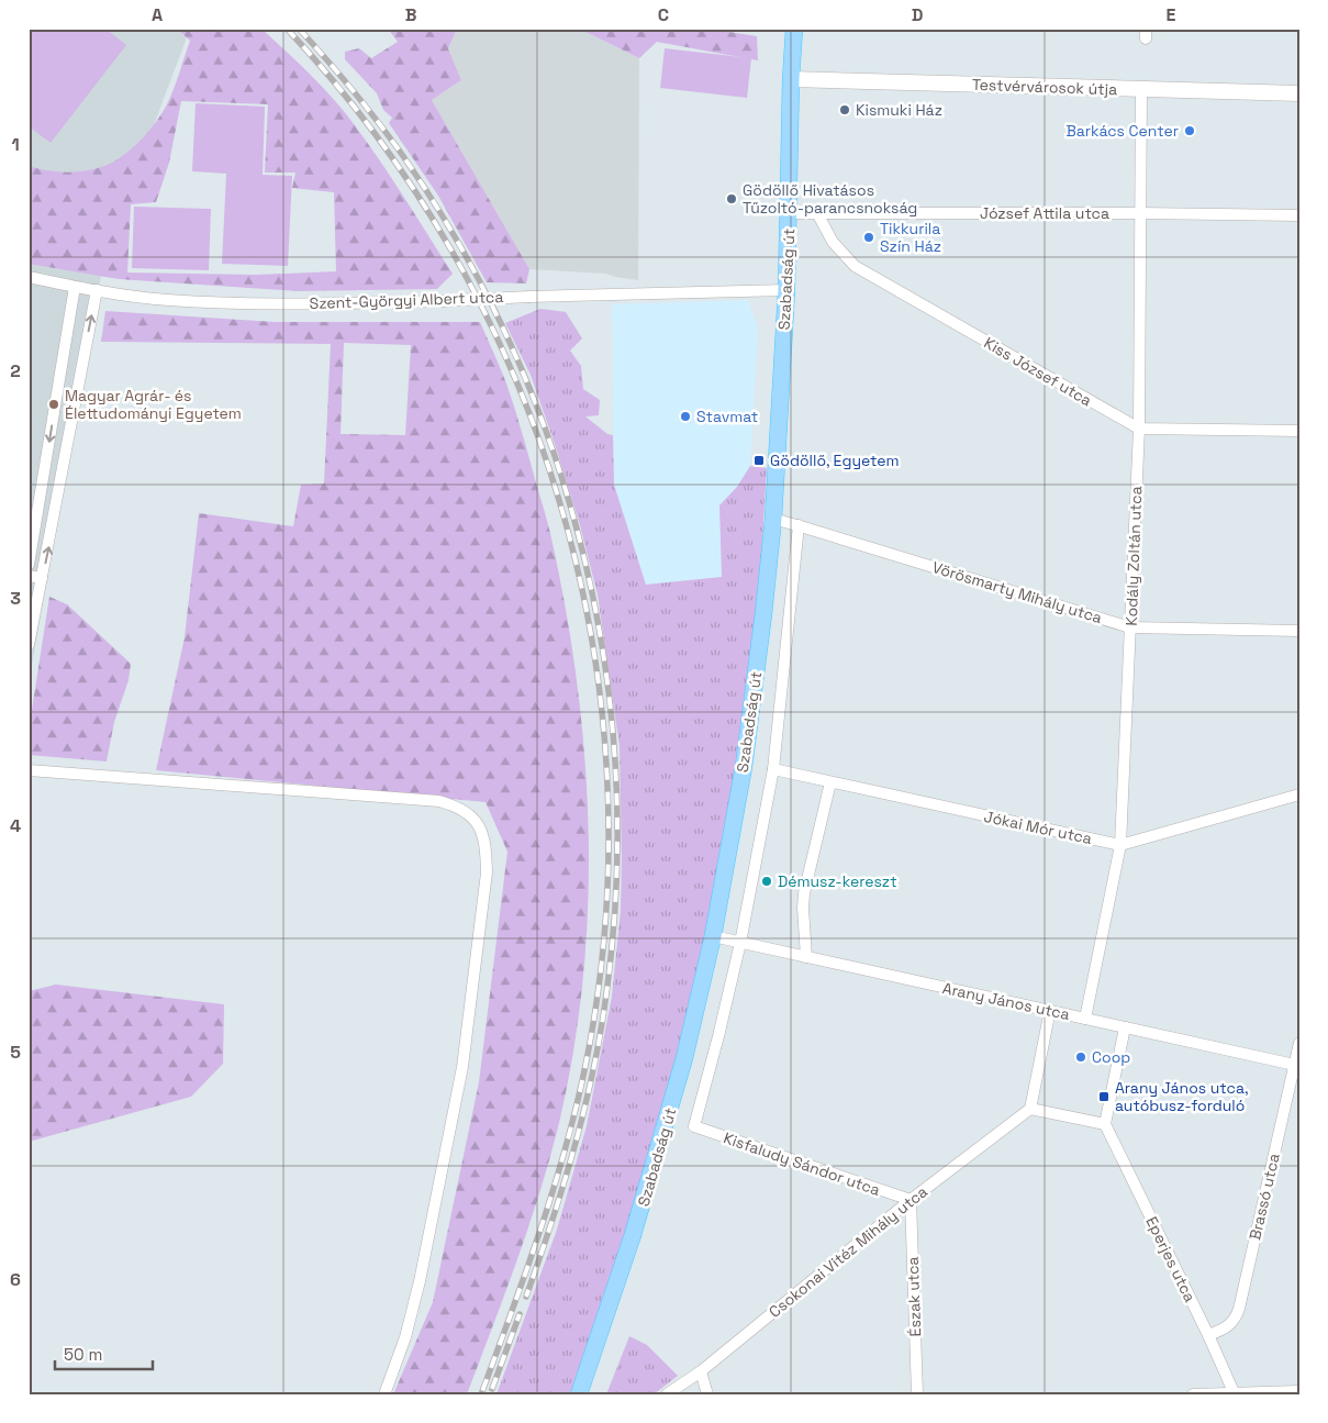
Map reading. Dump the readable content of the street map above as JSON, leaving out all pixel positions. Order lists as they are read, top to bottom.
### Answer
{
  "streets": {
    "main road": ["Szabadság út"],
    "street": [
      "Testvérvárosok útja",
      "József Attila utca",
      "Szent-Györgyi Albert utca",
      "Kiss József utca",
      "Kodály Zoltán utca",
      "Vörösmarty Mihály utca",
      "Jókai Mór utca",
      "Arany János utca",
      "Kisfaludy Sándor utca",
      "Brassó utca",
      "Csokonai Vitéz Mihály utca",
      "Eperjes utca",
      "Észak utca"
    ]
  },
  "crossings": [
    ["Testvérvárosok útja", "Szabadság út"],
    ["Testvérvárosok útja", "Kodály Zoltán utca"],
    ["József Attila utca", "Szabadság út"],
    ["József Attila utca", "Kiss József utca"],
    ["József Attila utca", "Kodály Zoltán utca"],
    ["Szabadság út", "Szent-Györgyi Albert utca"],
    ["Szabadság út", "Vörösmarty Mihály utca"],
    ["Szabadság út", "Jókai Mór utca"],
    ["Szabadság út", "Arany János utca"],
    ["Szabadság út", "Kisfaludy Sándor utca"],
    ["Kiss József utca", "Kodály Zoltán utca"],
    ["Kodály Zoltán utca", "Vörösmarty Mihály utca"],
    ["Kodály Zoltán utca", "Jókai Mór utca"],
    ["Kodály Zoltán utca", "Arany János utca"],
    ["Arany János utca", "Brassó utca"],
    ["Kisfaludy Sándor utca", "Csokonai Vitéz Mihály utca"],
    ["Kisfaludy Sándor utca", "Észak utca"],
    ["Brassó utca", "Eperjes utca"],
    ["Csokonai Vitéz Mihály utca", "Észak utca"]
  ],
  "places": {
    "other": [
      "Kismuki Ház",
      "Barkács Center",
      "Gödöllő Hivatásos Tűzoltó-parancsnokság",
      "Tikkurila Szín Ház",
      "Magyar Agrár- és Élettudományi Egyetem",
      "Stavmat",
      "Démusz-kereszt",
      "Coop"
    ],
    "transit": ["Gödöllő, Egyetem", "Arany János utca, autóbusz-forduló"]
  },
  "scale_bar": "50 m",
  "grid": {
    "columns": [
      "A",
      "B",
      "C",
      "D",
      "E"
    ],
    "rows": [
      "1",
      "2",
      "3",
      "4",
      "5",
      "6"
    ]
  }
}
